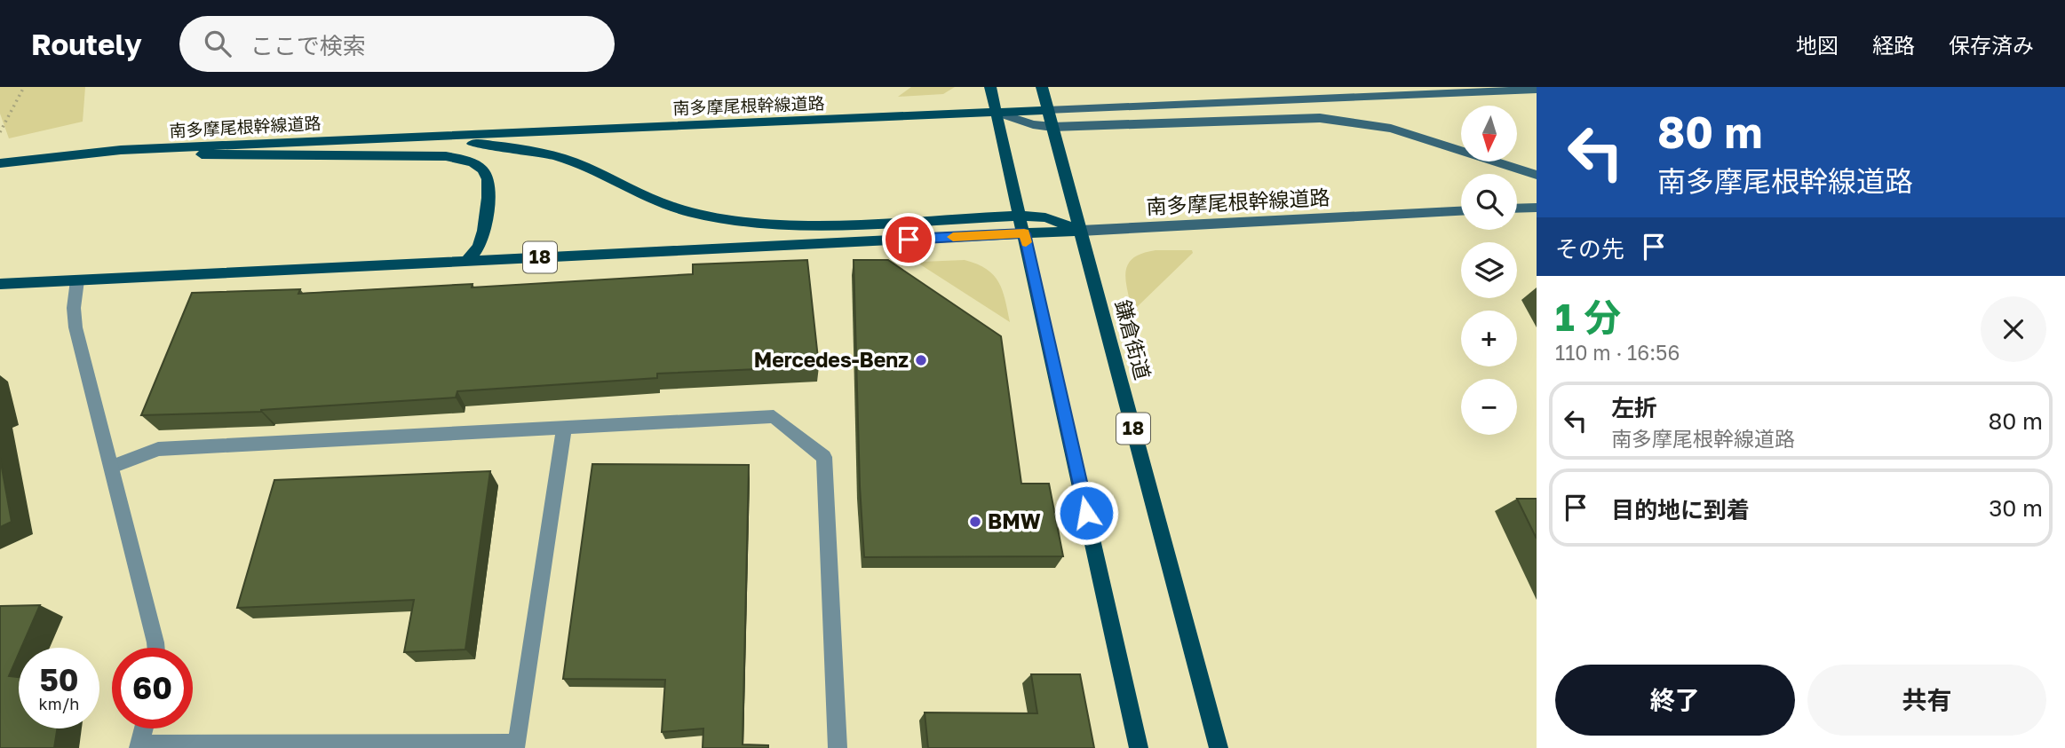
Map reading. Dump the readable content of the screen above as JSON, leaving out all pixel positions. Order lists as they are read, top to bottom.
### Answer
{
  "streets": {
    "main road": ["南多摩尾根幹線道路", "18", "鎌倉街道"]
  },
  "crossings": [
    ["南多摩尾根幹線道路", "鎌倉街道"]
  ],
  "places": ["Mercedes-Benz", "BMW"],
  "north": "bottom",
  "page": {
    "header": "Routely",
    "search": "ここで検索",
    "nav": ["地図", "経路", "保存済み"],
    "turn": ["80 m", "南多摩尾根幹線道路"],
    "map_buttons": ["+", "−"],
    "then": "その先",
    "heading": ["1 分", "110 m · 16:56"],
    "list": [
      {
        "name": "左折",
        "note": "南多摩尾根幹線道路",
        "value": "80 m"
      },
      {
        "name": "目的地に到着",
        "value": "30 m"
      }
    ],
    "speed": "50 km/h",
    "limit": "60",
    "buttons": ["終了", "共有"]
  }
}
